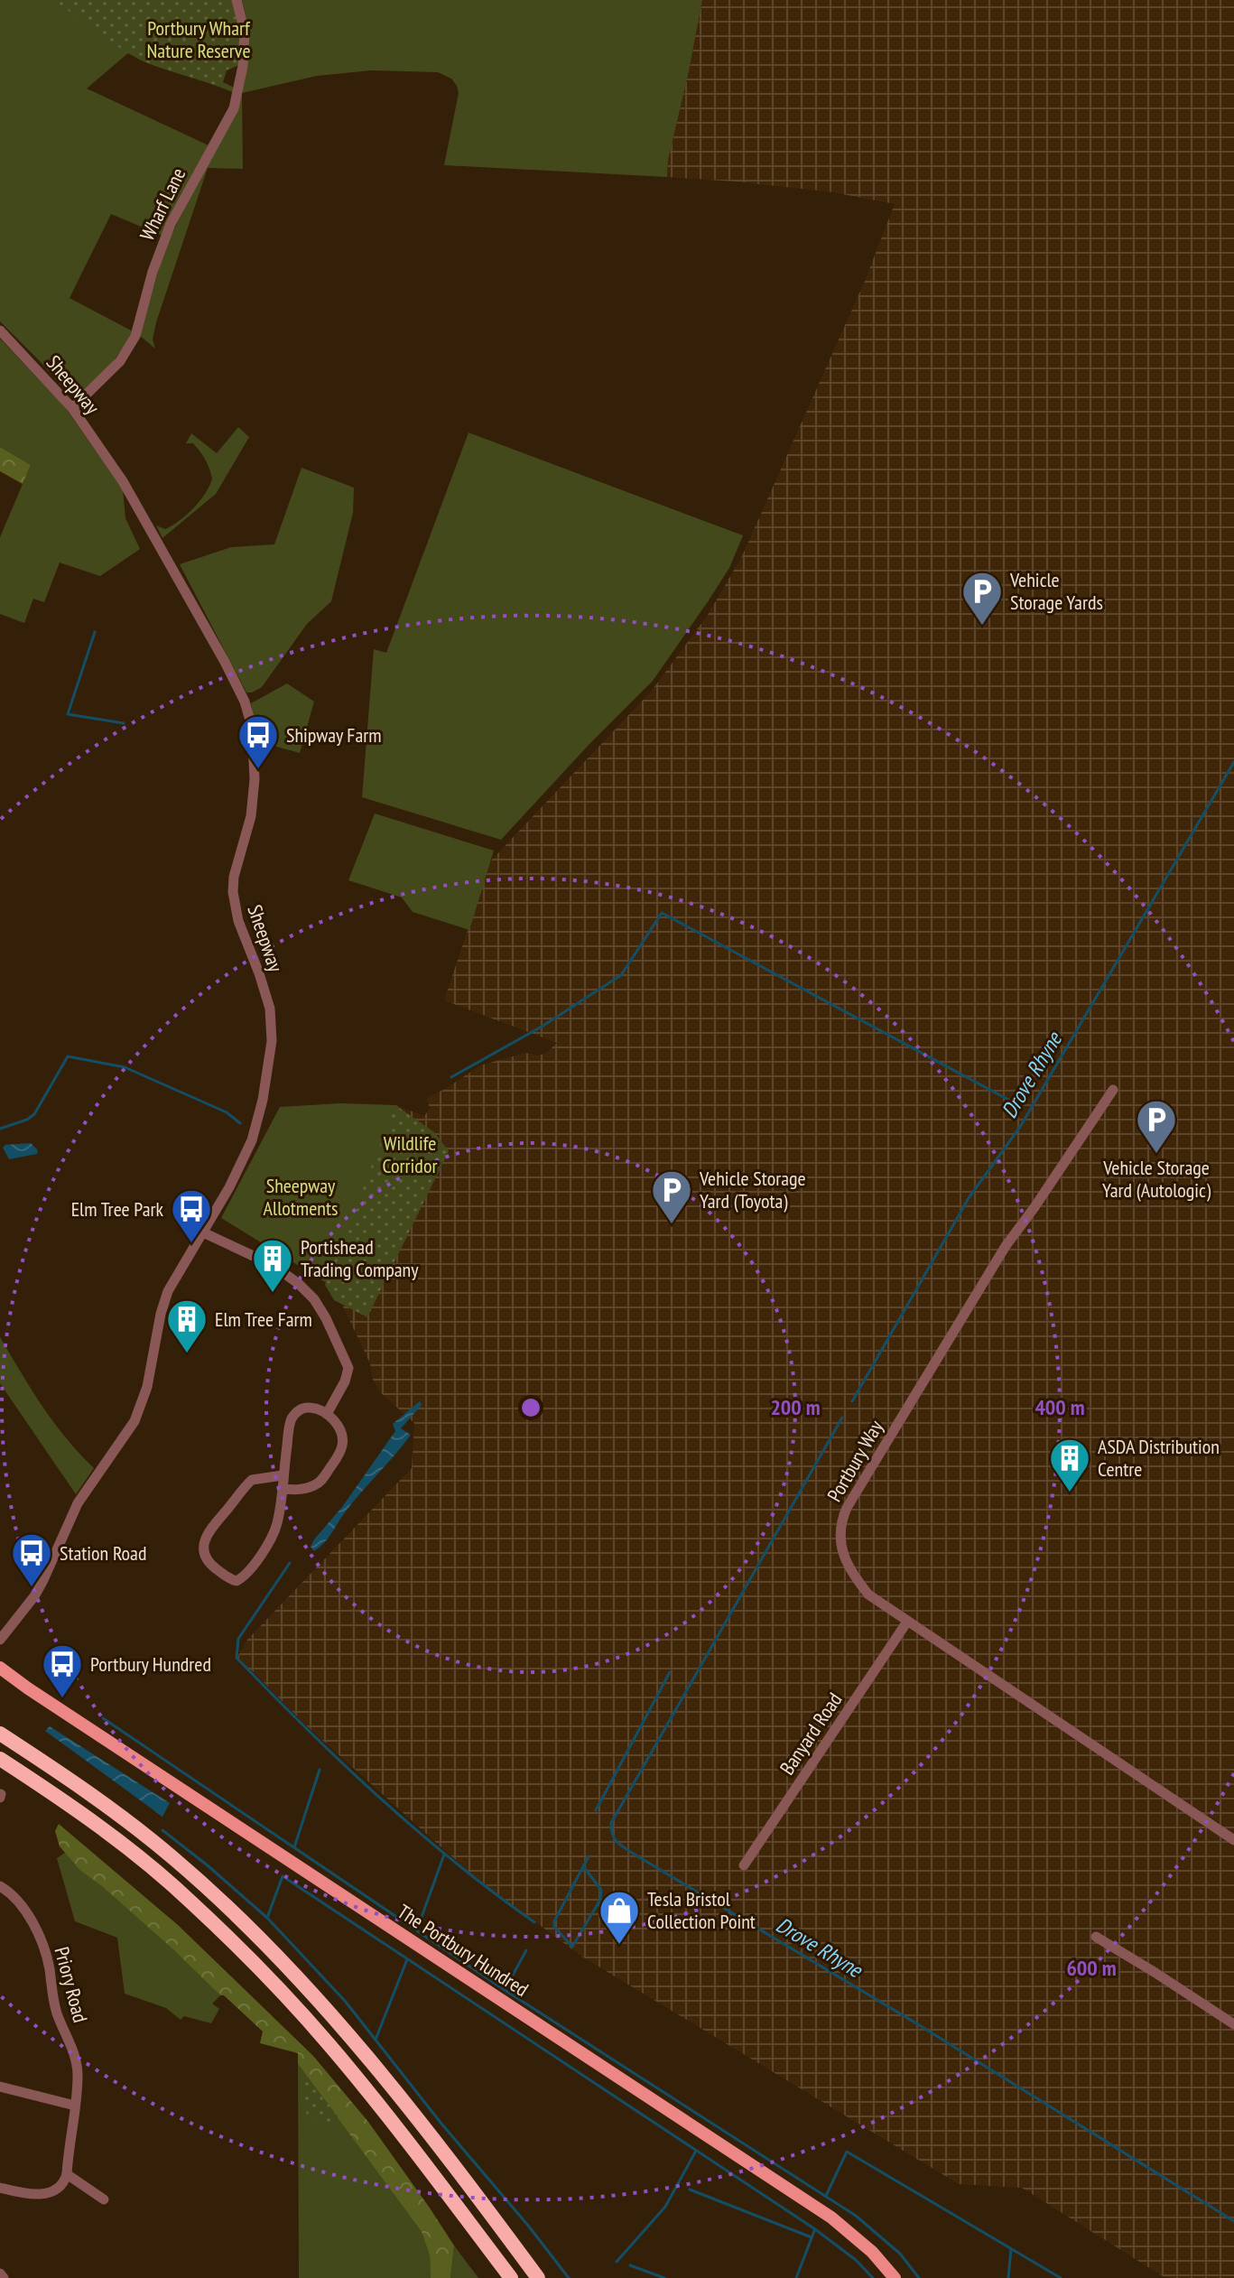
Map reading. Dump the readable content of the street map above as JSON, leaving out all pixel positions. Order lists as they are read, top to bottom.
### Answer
{
  "streets": {
    "main road": ["The Portbury Hundred"],
    "street": [
      "Wharf Lane",
      "Sheepway",
      "Portbury Way",
      "Banyard Road",
      "Priory Road"
    ]
  },
  "crossings": [
    ["Wharf Lane", "Sheepway"],
    ["Portbury Way", "Banyard Road"]
  ],
  "water": ["Drove Rhyne"],
  "parks": ["Portbury Wharf Nature Reserve", "Wildlife Corridor", "Sheepway Allotments"],
  "places": {
    "parking": ["Vehicle Storage Yards", "Vehicle Storage Yard (Autologic)", "Vehicle Storage Yard (Toyota)"],
    "bus stop": [
      "Shipway Farm",
      "Elm Tree Park",
      "Station Road",
      "Portbury Hundred"
    ],
    "building": ["Portishead Trading Company", "Elm Tree Farm", "ASDA Distribution Centre"],
    "shop": ["Tesla Bristol Collection Point"]
  },
  "rings": ["200 m", "400 m", "600 m"]
}
